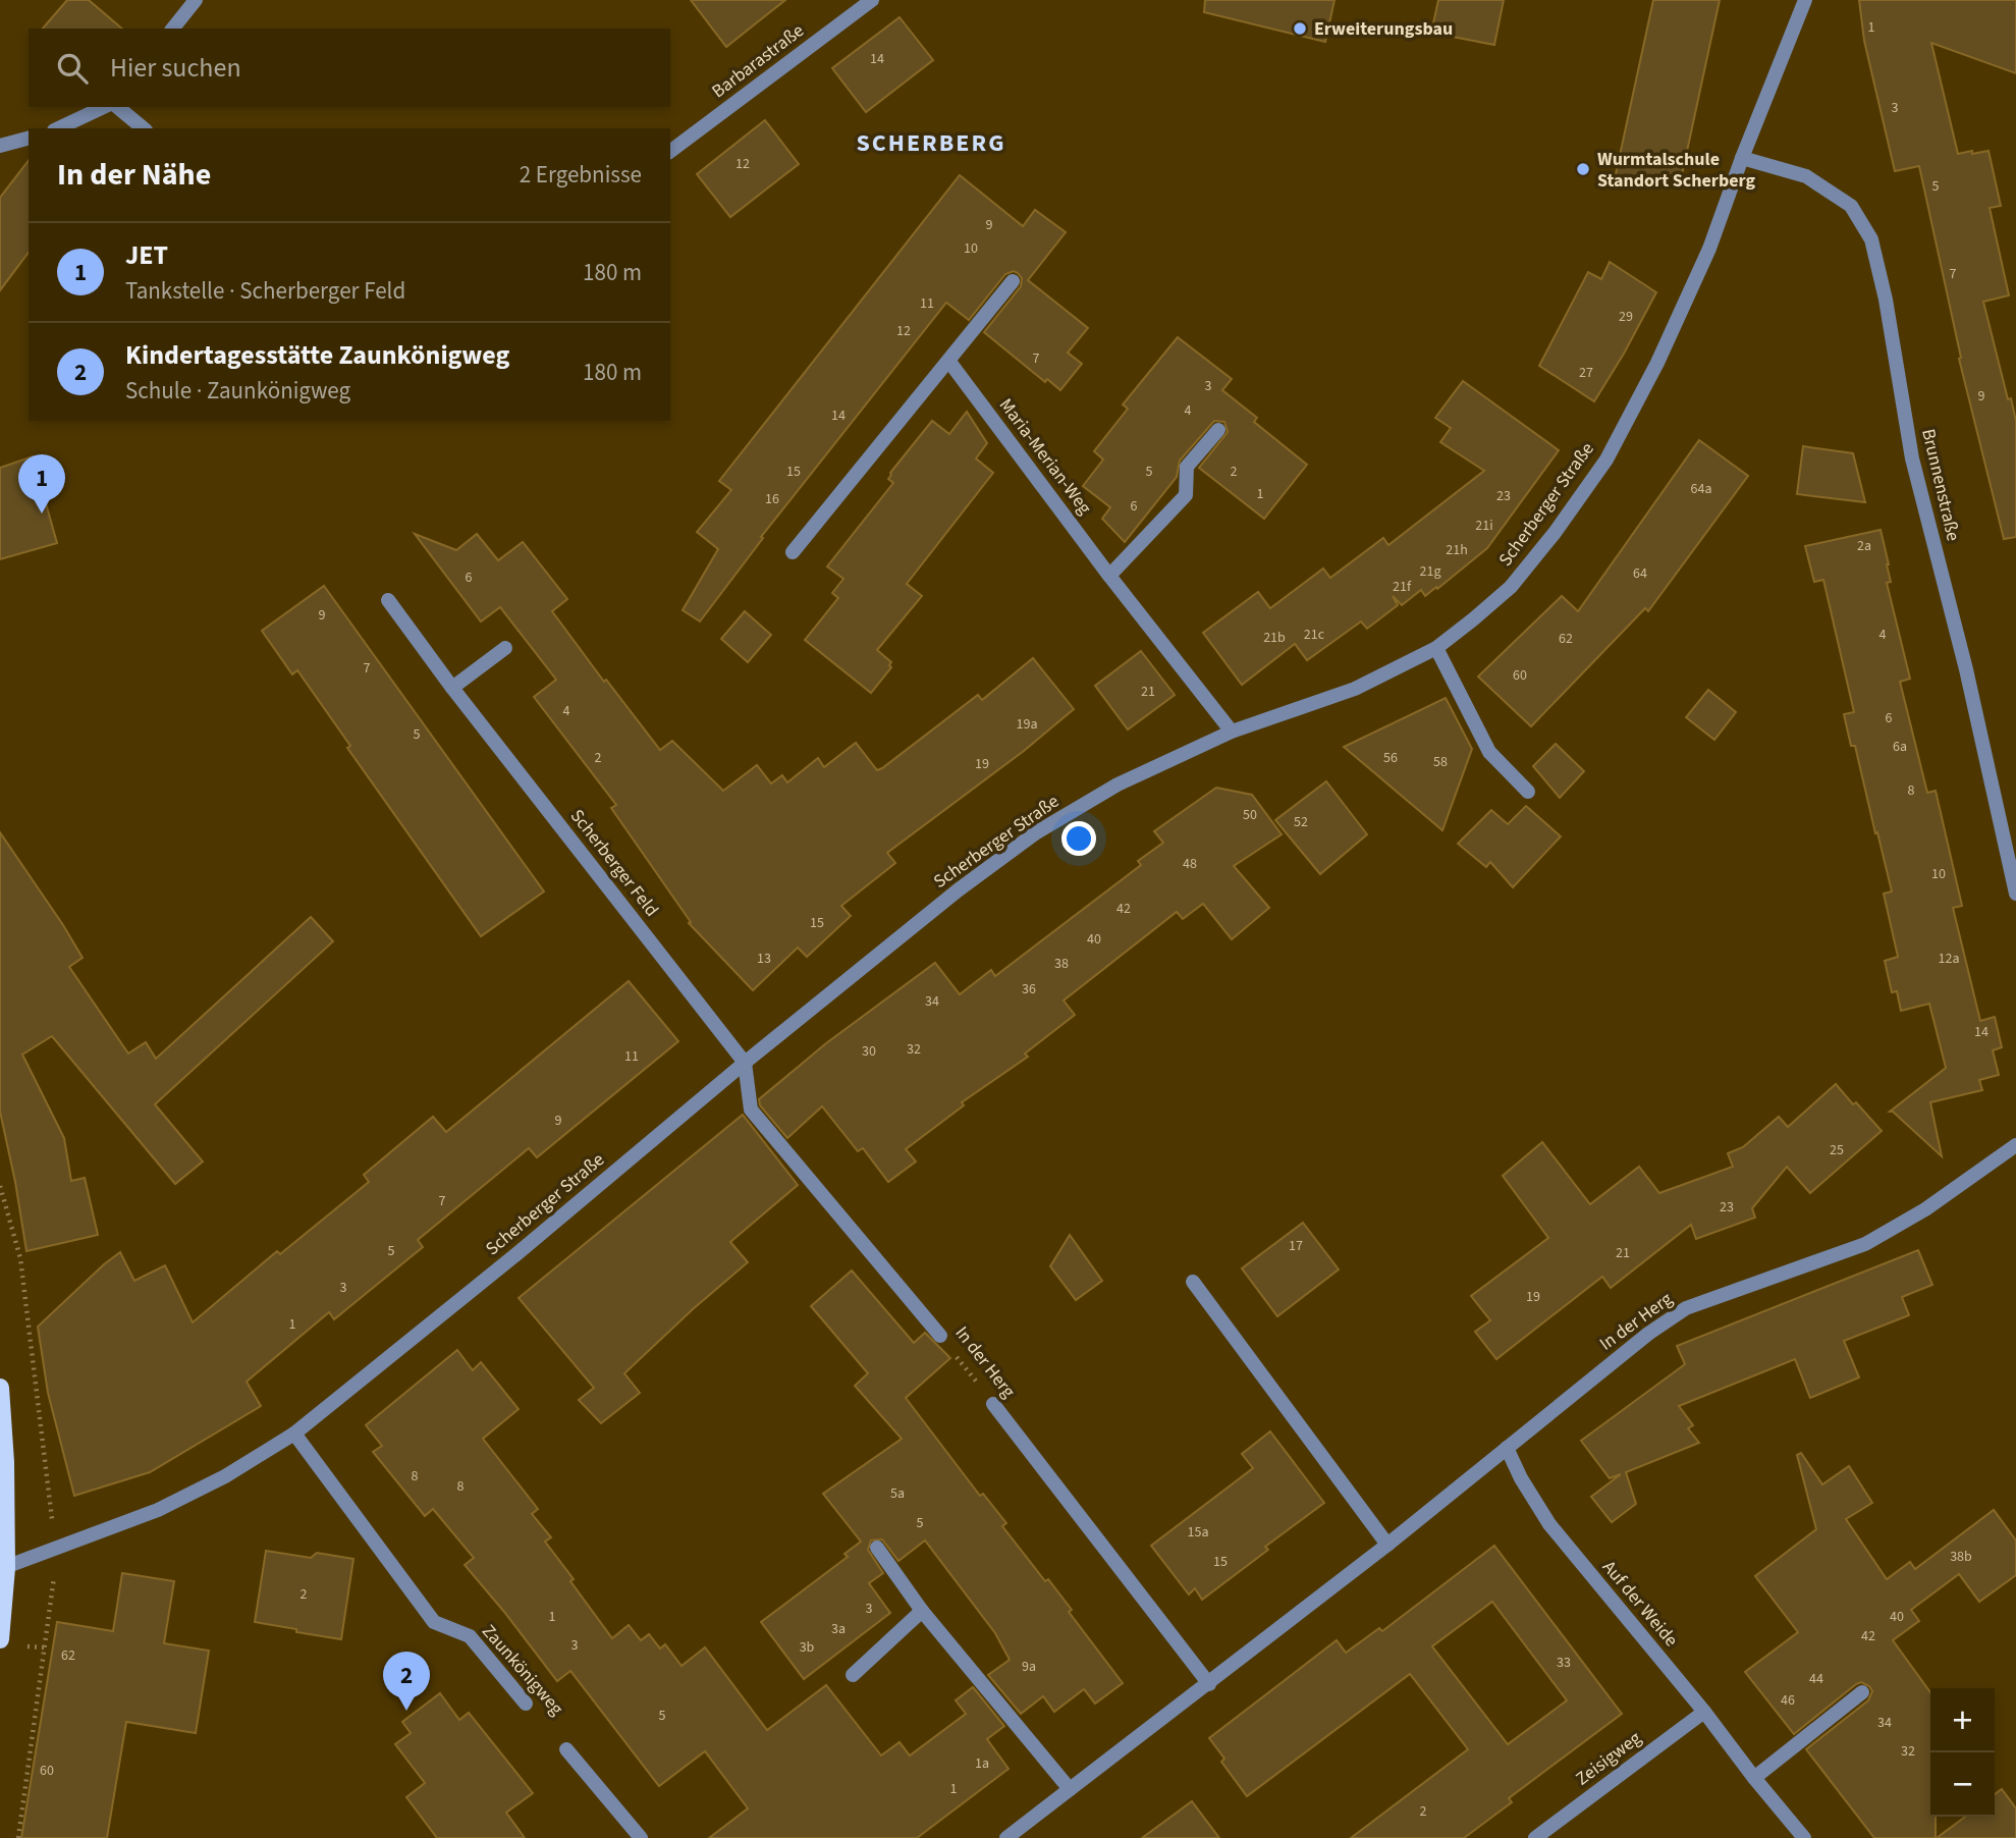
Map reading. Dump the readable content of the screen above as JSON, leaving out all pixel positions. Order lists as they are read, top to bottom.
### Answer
{
  "streets": {
    "street": [
      "Barbarastraße",
      "Maria-Merian-Weg",
      "Brunnenstraße",
      "Scherberger Straße",
      "Scherberger Feld",
      "In der Herg",
      "Auf der Weide",
      "Zaunkönigweg",
      "Zeisigweg"
    ]
  },
  "crossings": [
    ["Maria-Merian-Weg", "Scherberger Straße"],
    ["Brunnenstraße", "Scherberger Straße"],
    ["Scherberger Straße", "Scherberger Feld"],
    ["Scherberger Straße", "In der Herg"],
    ["Scherberger Straße", "Zaunkönigweg"],
    ["Scherberger Feld", "In der Herg"],
    ["In der Herg", "Auf der Weide"],
    ["Auf der Weide", "Zeisigweg"]
  ],
  "districts": ["SCHERBERG"],
  "places": ["Erweiterungsbau", "Wurmtalschule Standort Scherberg"],
  "house_numbers": [
    "1",
    "14",
    "3",
    "12",
    "5",
    "9",
    "10",
    "7",
    "11",
    "29",
    "12",
    "7",
    "27",
    "3",
    "9",
    "4",
    "14",
    "15",
    "5",
    "2",
    "64a",
    "1",
    "23",
    "16",
    "6",
    "21i",
    "2a",
    "21h",
    "21g",
    "64",
    "6",
    "21f",
    "9",
    "21c",
    "4",
    "21b",
    "62",
    "7",
    "60",
    "21",
    "4",
    "6",
    "19a",
    "5",
    "6a",
    "2",
    "56",
    "58",
    "19",
    "8",
    "50",
    "52",
    "48",
    "10",
    "42",
    "15",
    "40",
    "13",
    "12a",
    "38",
    "36",
    "34",
    "14",
    "32",
    "30",
    "11",
    "9",
    "25",
    "7",
    "23",
    "17",
    "5",
    "21",
    "3",
    "19",
    "1",
    "8",
    "8",
    "5a",
    "5",
    "15a",
    "38b",
    "15",
    "2",
    "3",
    "1",
    "40",
    "3a",
    "42",
    "3",
    "3b",
    "62",
    "33",
    "9a",
    "44",
    "46",
    "5",
    "34",
    "32",
    "1a",
    "60",
    "1",
    "2"
  ],
  "page": {
    "search": "Hier suchen",
    "heading": ["In der Nähe", "2 Ergebnisse"],
    "list": [
      {
        "mark": "1",
        "name": "JET",
        "note": "Tankstelle · Scherberger Feld",
        "value": "180 m"
      },
      {
        "mark": "2",
        "name": "Kindertagesstätte Zaunkönigweg",
        "note": "Schule · Zaunkönigweg",
        "value": "180 m"
      }
    ],
    "pins": ["1", "2"],
    "map_buttons": ["+", "−"]
  }
}
